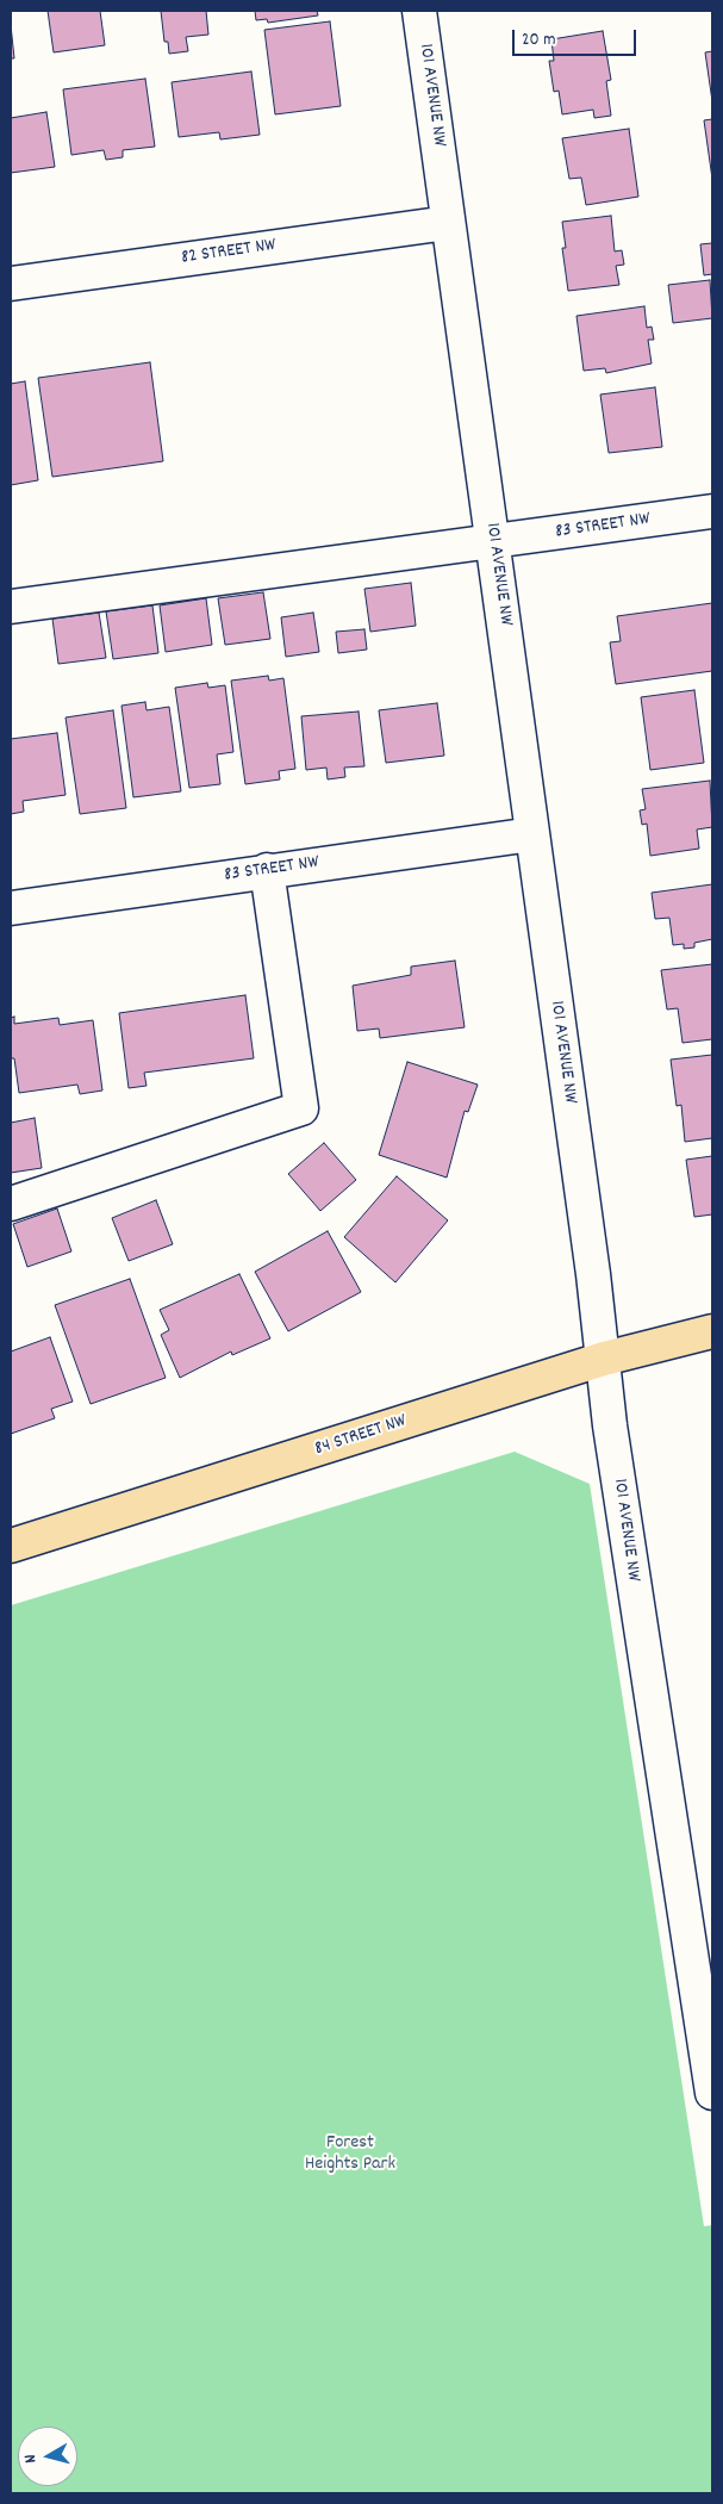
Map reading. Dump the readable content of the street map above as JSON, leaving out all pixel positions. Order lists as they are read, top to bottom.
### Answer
{
  "streets": {
    "main road": ["84 STREET NW"],
    "street": ["101 AVENUE NW", "82 STREET NW", "83 STREET NW"]
  },
  "crossings": [
    ["101 AVENUE NW", "82 STREET NW"],
    ["101 AVENUE NW", "83 STREET NW"],
    ["101 AVENUE NW", "84 STREET NW"]
  ],
  "parks": ["Forest Heights Park"],
  "scale_bar": "20 m",
  "north": "left"
}
